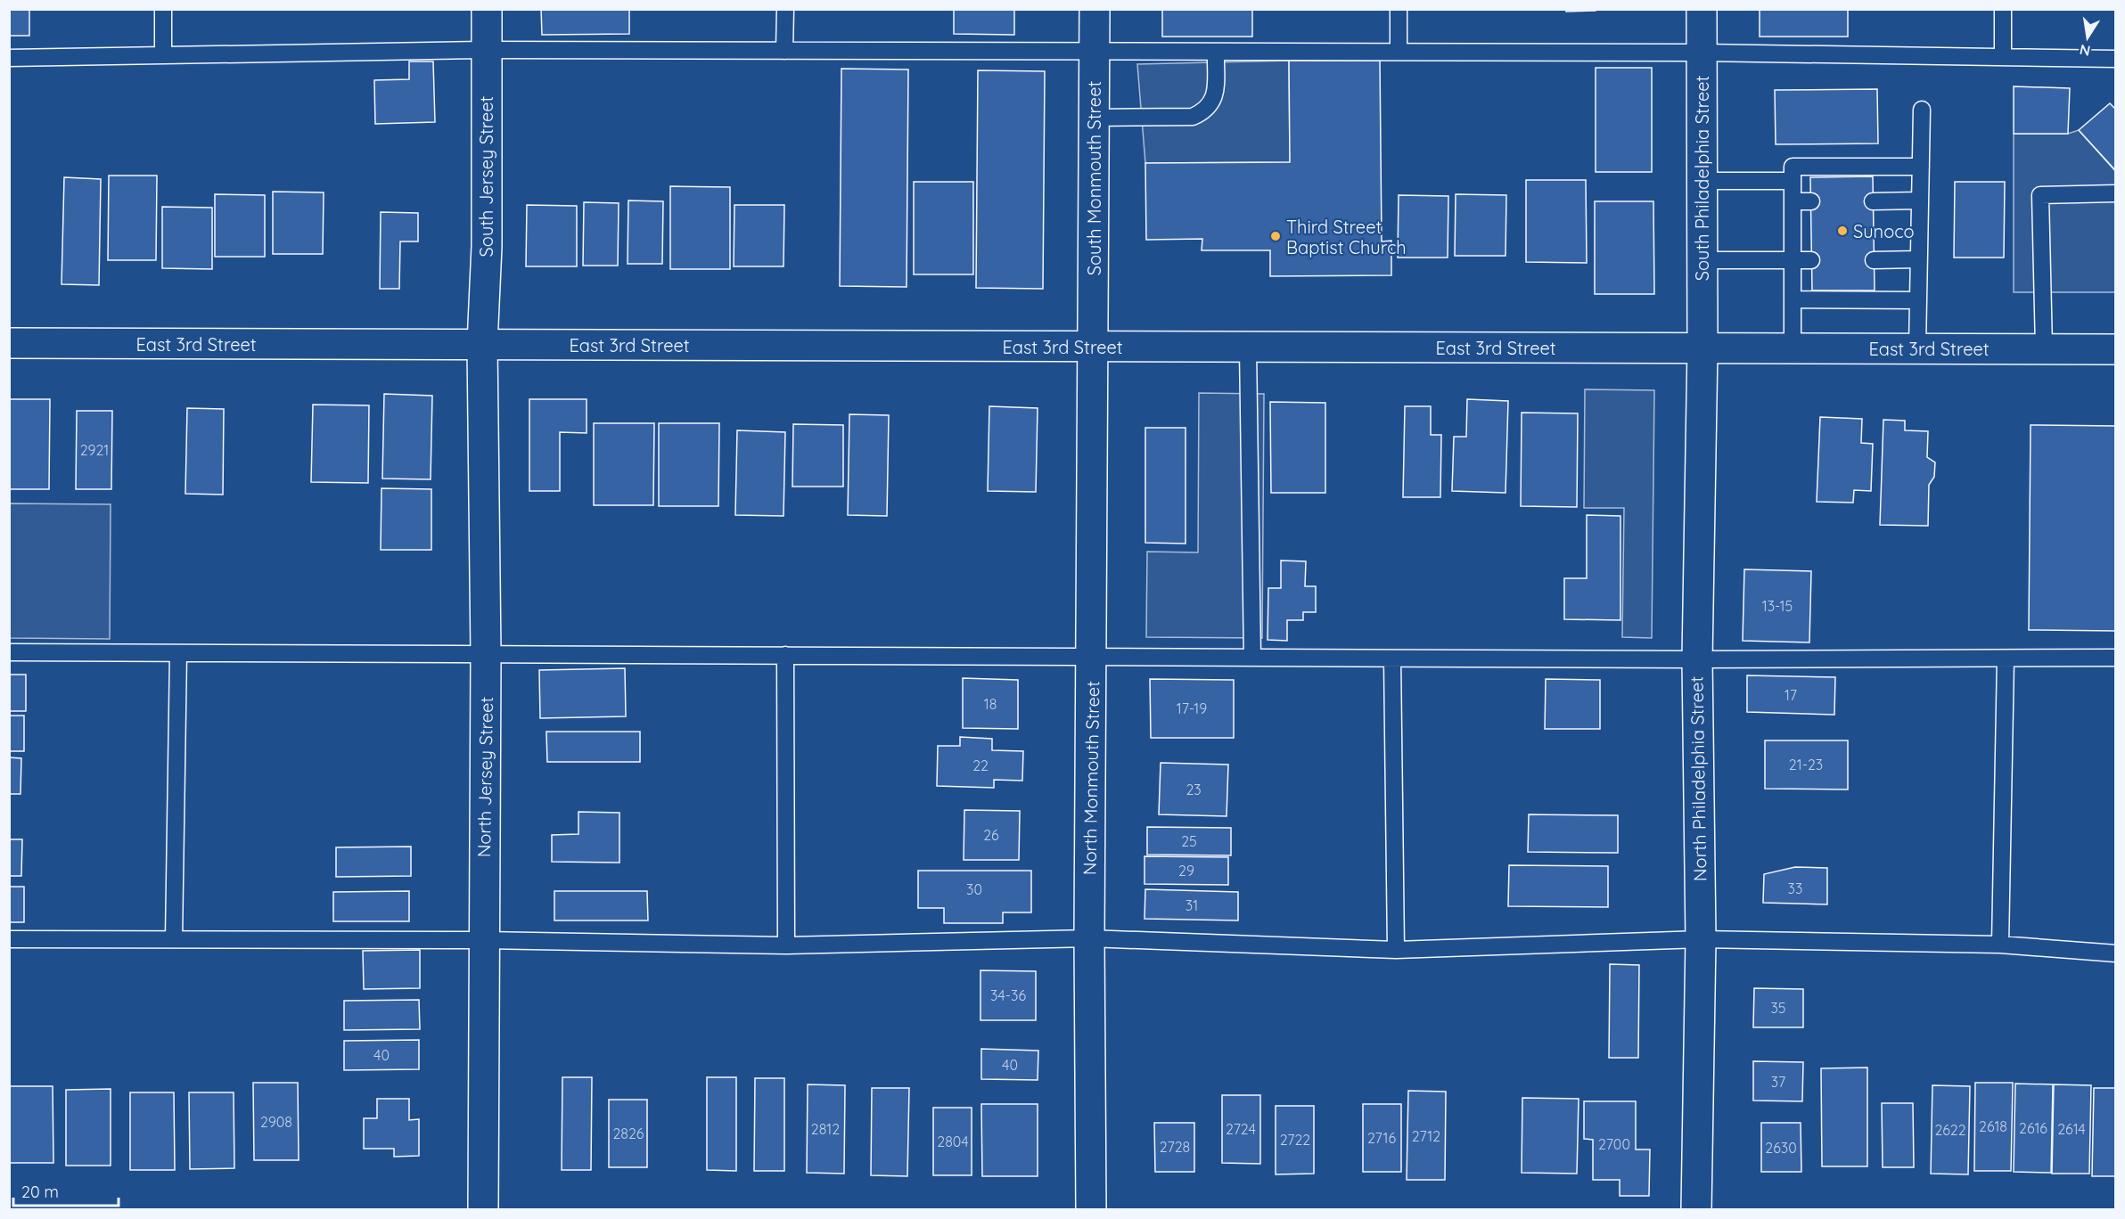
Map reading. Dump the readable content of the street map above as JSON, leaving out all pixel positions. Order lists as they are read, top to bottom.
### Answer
{
  "streets": {
    "street": [
      "South Jersey Street",
      "South Monmouth Street",
      "South Philadelphia Street",
      "East 3rd Street",
      "North Jersey Street",
      "North Monmouth Street",
      "North Philadelphia Street"
    ]
  },
  "crossings": [
    ["South Jersey Street", "East 3rd Street"],
    ["South Jersey Street", "North Jersey Street"],
    ["South Monmouth Street", "East 3rd Street"],
    ["South Monmouth Street", "North Monmouth Street"],
    ["South Philadelphia Street", "East 3rd Street"],
    ["South Philadelphia Street", "North Philadelphia Street"],
    ["East 3rd Street", "North Jersey Street"],
    ["East 3rd Street", "North Monmouth Street"],
    ["East 3rd Street", "North Philadelphia Street"]
  ],
  "places": ["Sunoco", "Third Street Baptist Church"],
  "house_numbers": [
    "2921",
    "13-15",
    "17",
    "18",
    "17-19",
    "21-23",
    "22",
    "23",
    "26",
    "25",
    "29",
    "33",
    "30",
    "31",
    "34-36",
    "35",
    "40",
    "40",
    "37",
    "2908",
    "2618",
    "2616",
    "2812",
    "2724",
    "2614",
    "2622",
    "2826",
    "2712",
    "2716",
    "2722",
    "2804",
    "2700",
    "2728",
    "2630"
  ],
  "scale_bar": "20 m",
  "north": "bottom"
}
